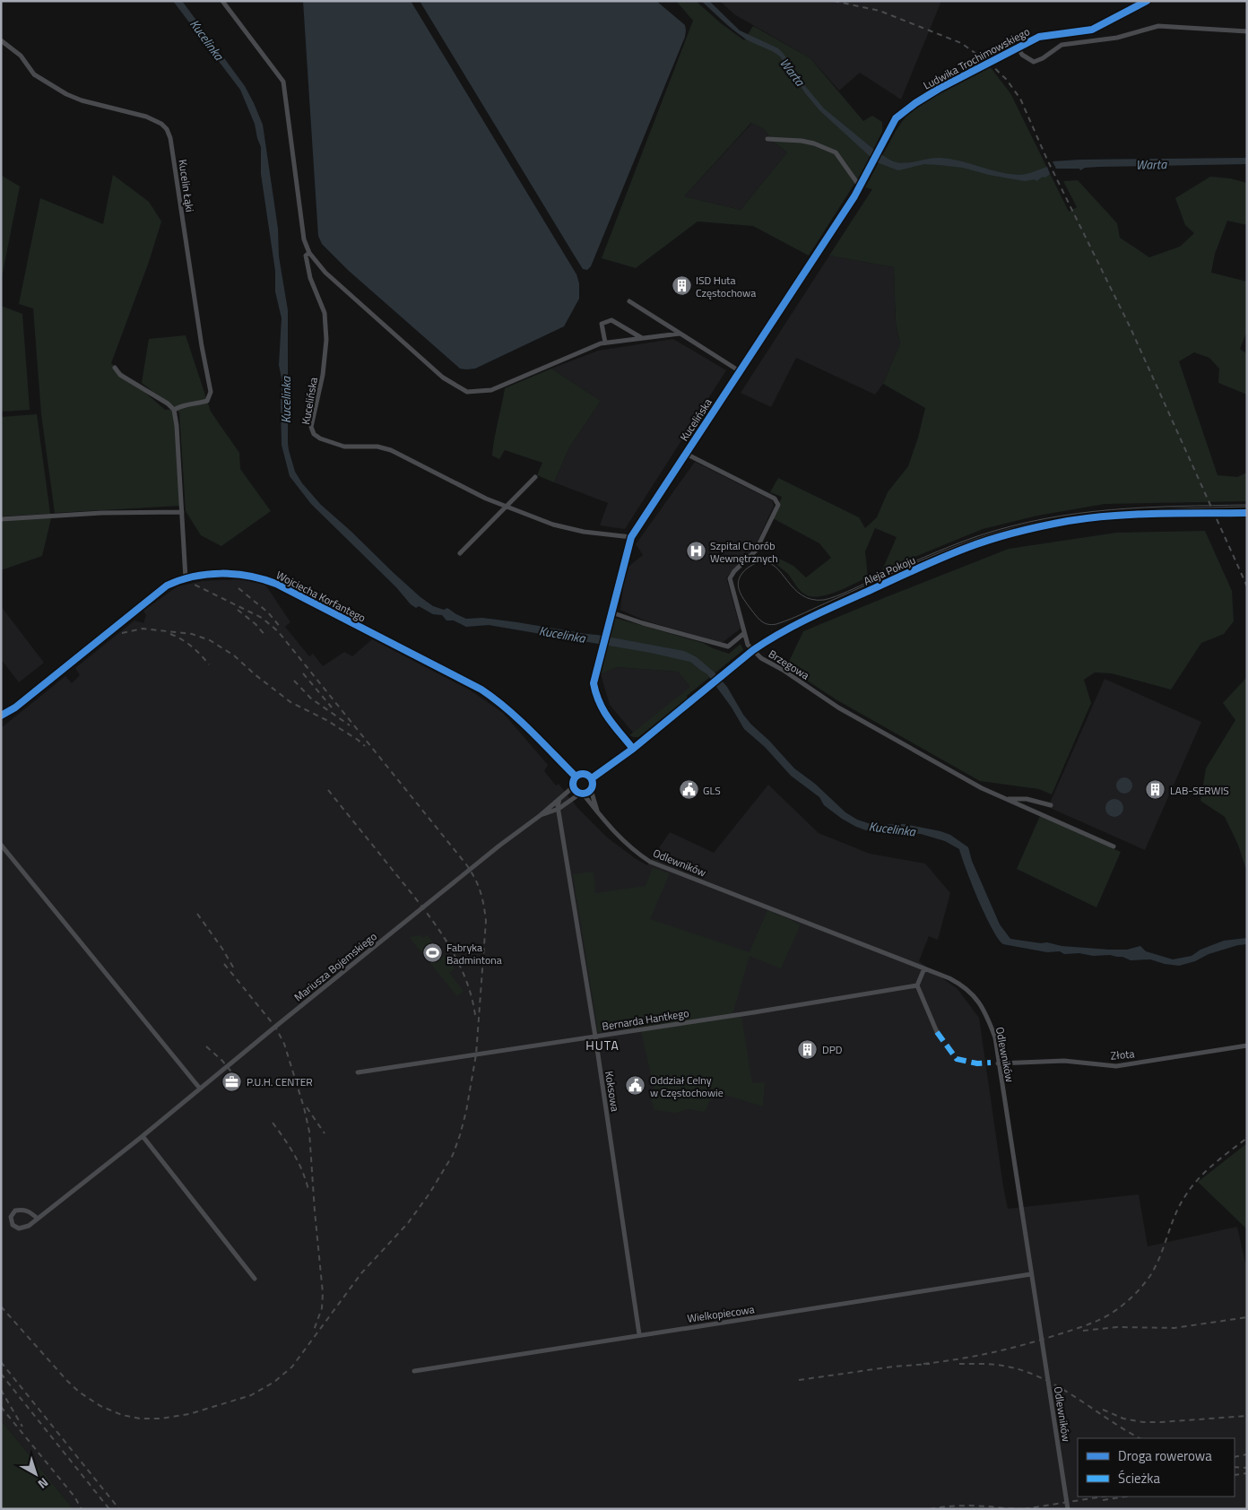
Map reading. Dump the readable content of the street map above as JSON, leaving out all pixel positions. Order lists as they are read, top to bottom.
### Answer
{
  "streets": {
    "street": [
      "Ludwika Trochimowskiego",
      "Kucelin Łąki",
      "Kucelińska",
      "Aleja Pokoju",
      "Wojciecha Korfantego",
      "Brzegowa",
      "Odlewników",
      "Mariusza Bojemskiego",
      "Bernarda Hantkego",
      "Złota",
      "Koksowa",
      "Wielkopiecowa"
    ]
  },
  "crossings": [
    ["Ludwika Trochimowskiego", "Kucelińska"],
    ["Kucelińska", "Aleja Pokoju"],
    ["Kucelińska", "Brzegowa"],
    ["Aleja Pokoju", "Wojciecha Korfantego"],
    ["Aleja Pokoju", "Brzegowa"],
    ["Aleja Pokoju", "Odlewników"],
    ["Aleja Pokoju", "Mariusza Bojemskiego"],
    ["Wojciecha Korfantego", "Odlewników"],
    ["Wojciecha Korfantego", "Mariusza Bojemskiego"],
    ["Odlewników", "Mariusza Bojemskiego"],
    ["Odlewników", "Złota"],
    ["Odlewników", "Wielkopiecowa"],
    ["Mariusza Bojemskiego", "Koksowa"],
    ["Bernarda Hantkego", "Koksowa"],
    ["Koksowa", "Wielkopiecowa"]
  ],
  "districts": ["HUTA"],
  "water": ["Kucelinka", "Warta"],
  "places": {
    "building": ["ISD Huta Częstochowa", "LAB-SERWIS", "DPD"],
    "hospital": ["Szpital Chorób Wewnętrznych"],
    "public building": ["GLS", "Oddział Celny w Częstochowie"],
    "sports": ["Fabryka Badmintona"],
    "office": ["P.U.H. CENTER"]
  },
  "legend": ["Droga rowerowa", "Ścieżka"],
  "north": "bottom right"
}
